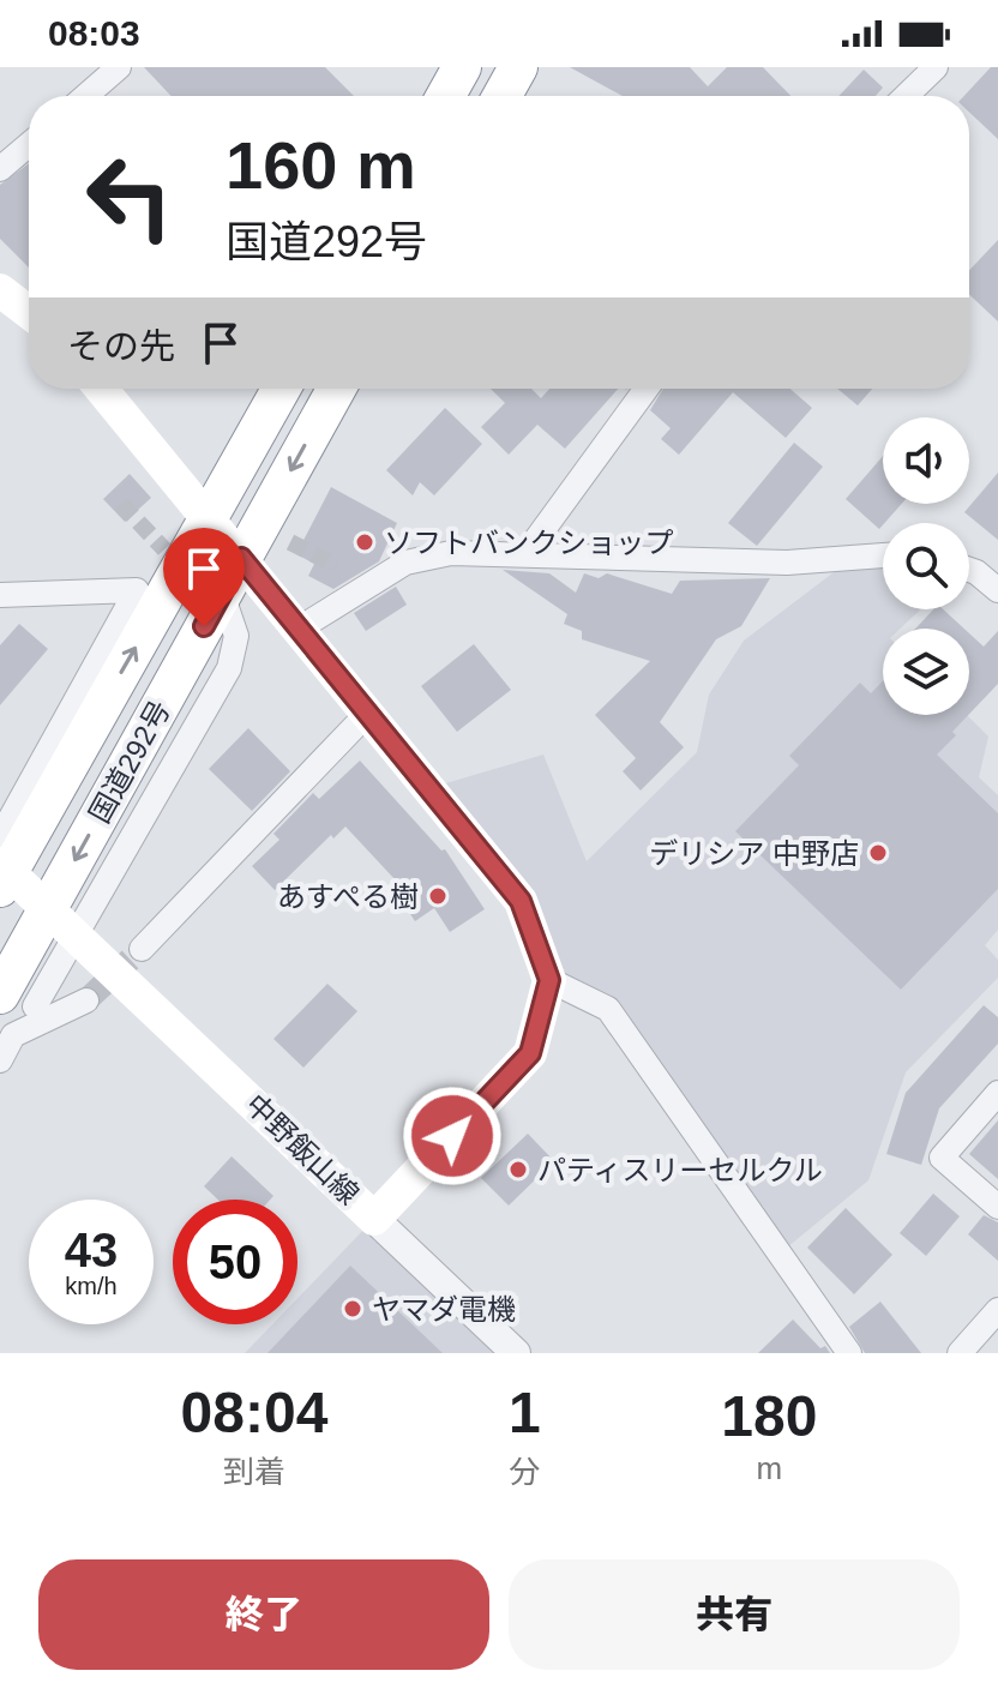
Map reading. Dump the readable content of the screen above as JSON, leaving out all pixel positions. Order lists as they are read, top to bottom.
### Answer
{
  "streets": {
    "highway": ["国道292号"],
    "main road": ["中野飯山線"]
  },
  "places": [
    "ソフトバンクショップ",
    "デリシア 中野店",
    "あすぺる樹",
    "パティスリーセルクル",
    "ヤマダ電機"
  ],
  "page": {
    "status": "08:03",
    "turn": ["160 m", "国道292号"],
    "then": "その先",
    "speed": "43 km/h",
    "limit": "50",
    "eta": [
      "08:04",
      "到着",
      "1",
      "分",
      "180",
      "m"
    ],
    "buttons": ["終了", "共有"]
  }
}
